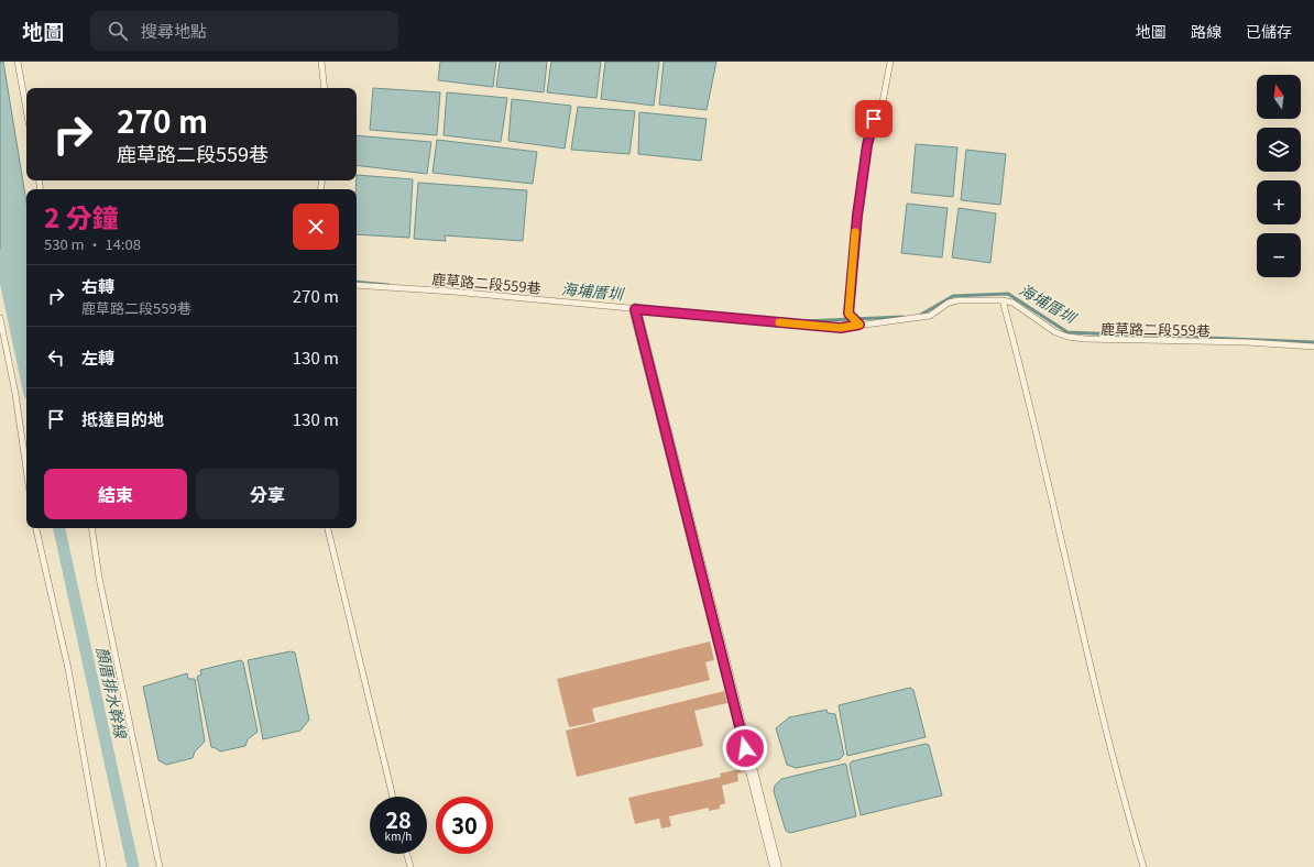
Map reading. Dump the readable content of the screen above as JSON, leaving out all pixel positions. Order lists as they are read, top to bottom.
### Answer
{
  "streets": {
    "lane": ["鹿草路二段559巷"]
  },
  "water": ["海埔厝圳", "顏厝排水幹線"],
  "north": "top",
  "page": {
    "header": "地圖",
    "search": "搜尋地點",
    "nav": ["地圖", "路線", "已儲存"],
    "map_buttons": ["+", "−"],
    "turn": ["270 m", "鹿草路二段559巷"],
    "heading": ["2 分鐘", "530 m · 14:08"],
    "list": [
      {
        "name": "右轉",
        "note": "鹿草路二段559巷",
        "value": "270 m"
      },
      {
        "name": "左轉",
        "value": "130 m"
      },
      {
        "name": "抵達目的地",
        "value": "130 m"
      }
    ],
    "buttons": ["結束", "分享"],
    "speed": "28 km/h",
    "limit": "30"
  }
}
